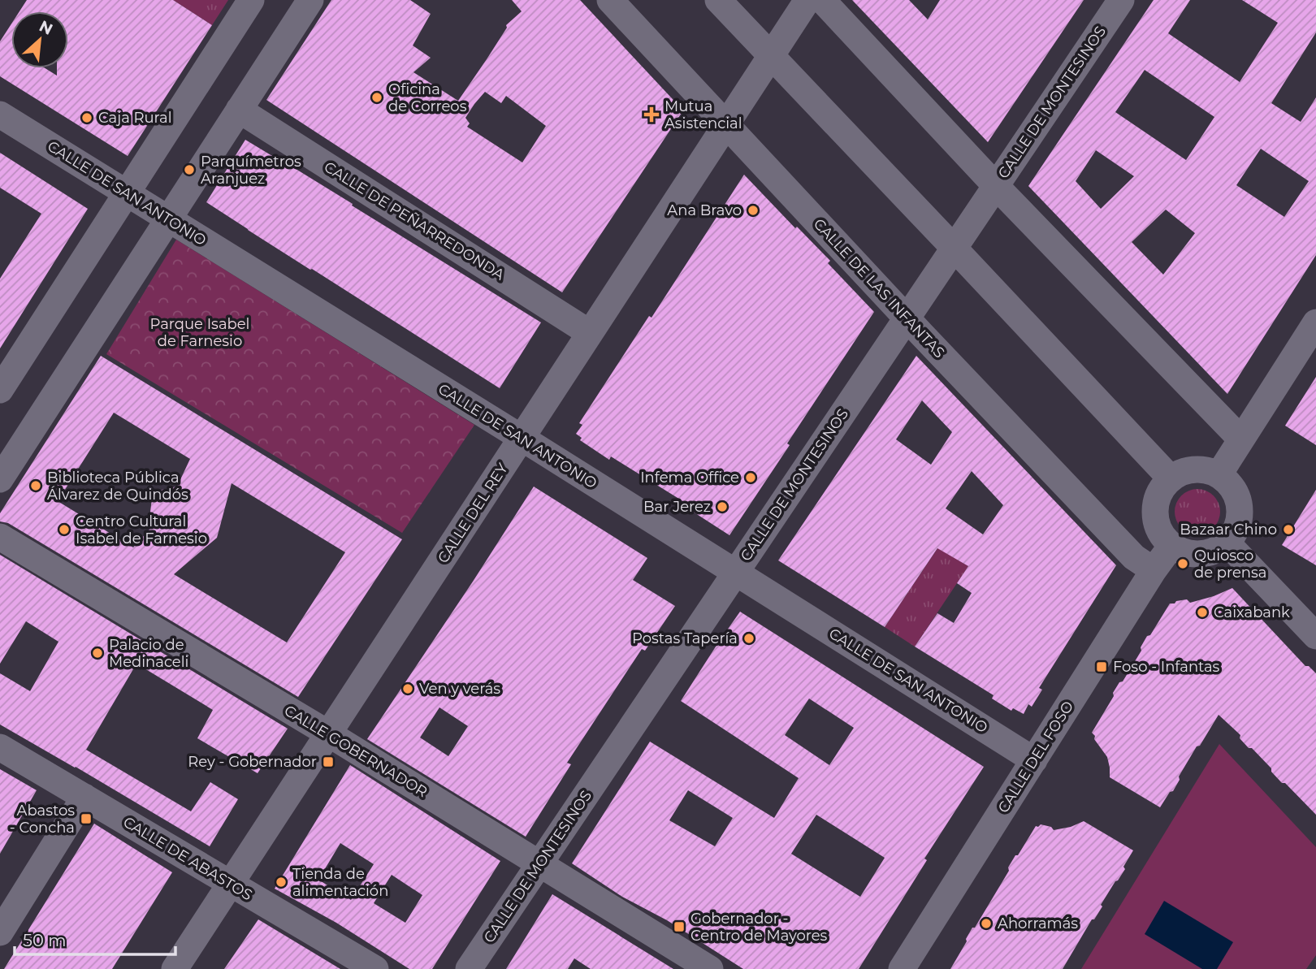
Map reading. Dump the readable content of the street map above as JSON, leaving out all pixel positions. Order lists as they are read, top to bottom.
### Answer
{
  "streets": {
    "street": [
      "CALLE DE MONTESINOS",
      "CALLE DE SAN ANTONIO",
      "CALLE DE PEÑARREDONDA",
      "CALLE DE LAS INFANTAS",
      "CALLE DEL REY",
      "CALLE GOBERNADOR",
      "CALLE DEL FOSO",
      "CALLE DE ABASTOS"
    ]
  },
  "crossings": [
    ["CALLE DE MONTESINOS", "CALLE DE SAN ANTONIO"],
    ["CALLE DE MONTESINOS", "CALLE DE LAS INFANTAS"],
    ["CALLE DE MONTESINOS", "CALLE GOBERNADOR"],
    ["CALLE DE SAN ANTONIO", "CALLE DEL REY"],
    ["CALLE DE SAN ANTONIO", "CALLE DEL FOSO"],
    ["CALLE DE PEÑARREDONDA", "CALLE DEL REY"],
    ["CALLE DE LAS INFANTAS", "CALLE DEL REY"],
    ["CALLE DE LAS INFANTAS", "CALLE DEL FOSO"],
    ["CALLE DEL REY", "CALLE GOBERNADOR"],
    ["CALLE DEL REY", "CALLE DE ABASTOS"]
  ],
  "parks": ["Parque Isabel de Farnesio"],
  "places": {
    "other": [
      "Oficina de Correos",
      "Caja Rural",
      "Parquímetros Aranjuez",
      "Ana Bravo",
      "Infema Office",
      "Biblioteca Pública Álvarez de Quindós",
      "Bar Jerez",
      "Centro Cultural Isabel de Farnesio",
      "Bazaar Chino",
      "Quiosco de prensa",
      "Caixabank",
      "Postas Tapería",
      "Palacio de Medinaceli",
      "Ven y verás",
      "Tienda de alimentación",
      "Ahorramás"
    ],
    "health": ["Mutua Asistencial"],
    "transit": [
      "Foso - Infantas",
      "Rey - Gobernador",
      "Abastos - Concha",
      "Gobernador - Centro de Mayores"
    ]
  },
  "scale_bar": "50 m",
  "north": "top right"
}
